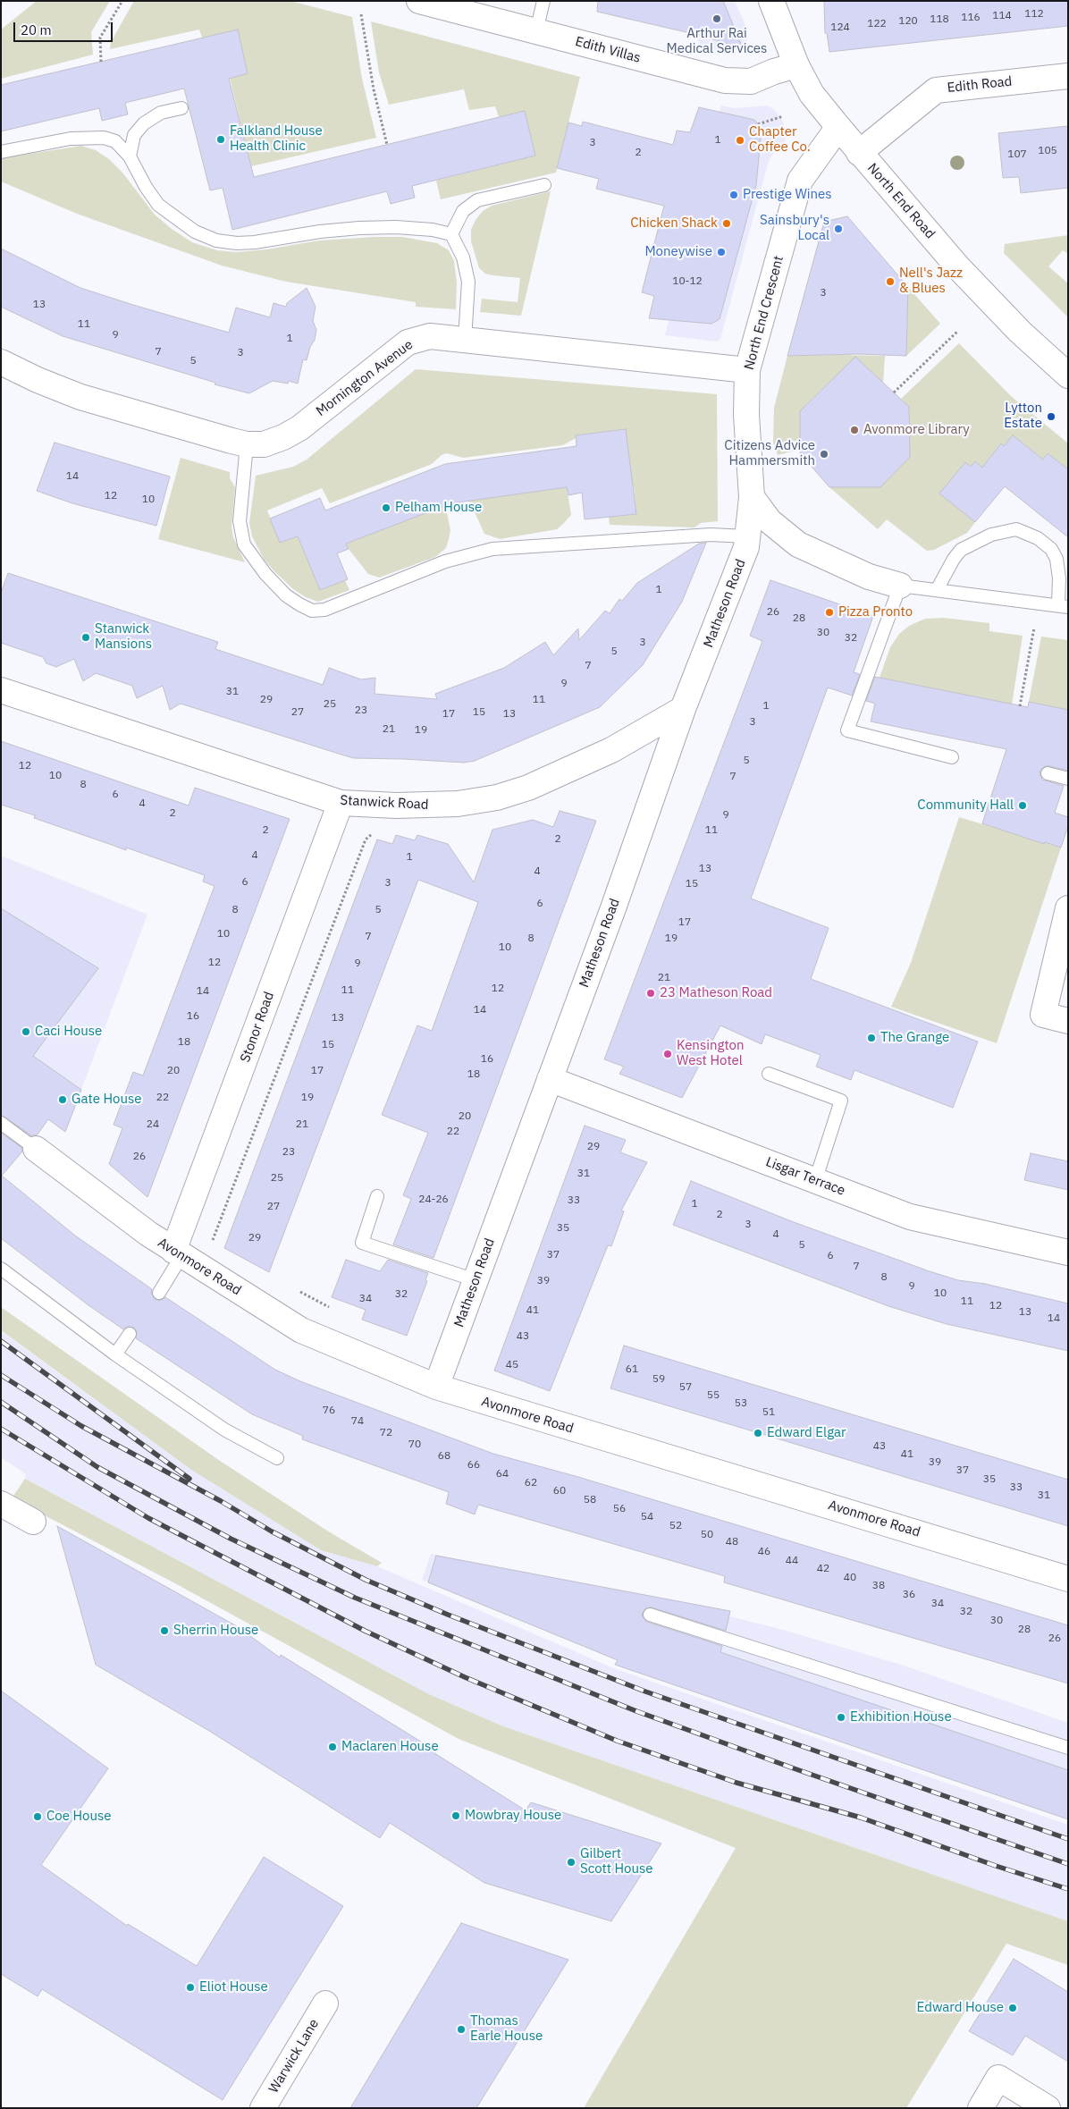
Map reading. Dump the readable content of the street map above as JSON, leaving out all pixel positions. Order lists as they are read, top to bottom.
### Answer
{
  "streets": {
    "street": [
      "Edith Villas",
      "Edith Road",
      "North End Road",
      "North End Crescent",
      "Mornington Avenue",
      "Matheson Road",
      "Stanwick Road",
      "Stonor Road",
      "Lisgar Terrace",
      "Avonmore Road",
      "Warwick Lane"
    ]
  },
  "crossings": [
    ["Edith Villas", "North End Road"],
    ["Edith Road", "North End Road"],
    ["North End Road", "North End Crescent"],
    ["North End Crescent", "Mornington Avenue"],
    ["North End Crescent", "Matheson Road"],
    ["Matheson Road", "Stanwick Road"],
    ["Matheson Road", "Lisgar Terrace"],
    ["Matheson Road", "Avonmore Road"],
    ["Stanwick Road", "Stonor Road"],
    ["Stonor Road", "Avonmore Road"]
  ],
  "places": [
    "Arthur Rai Medical Services",
    "Falkland House Health Clinic",
    "Chapter Coffee Co.",
    "Prestige Wines",
    "Chicken Shack",
    "Sainsbury's Local",
    "Moneywise",
    "Nell's Jazz & Blues",
    "Lytton Estate",
    "Avonmore Library",
    "Citizens Advice Hammersmith",
    "Pelham House",
    "Pizza Pronto",
    "Stanwick Mansions",
    "Community Hall",
    "23 Matheson Road",
    "Caci House",
    "The Grange",
    "Kensington West Hotel",
    "Gate House",
    "Edward Elgar",
    "Sherrin House",
    "Exhibition House",
    "Maclaren House",
    "Mowbray House",
    "Coe House",
    "Gilbert Scott House",
    "Eliot House",
    "Edward House",
    "Thomas Earle House"
  ],
  "house_numbers": [
    "112",
    "114",
    "116",
    "118",
    "120",
    "122",
    "124",
    "1",
    "3",
    "105",
    "2",
    "107",
    "10-12",
    "3",
    "13",
    "11",
    "9",
    "1",
    "7",
    "3",
    "5",
    "14",
    "12",
    "10",
    "1",
    "26",
    "28",
    "30",
    "32",
    "3",
    "5",
    "7",
    "9",
    "31",
    "29",
    "11",
    "25",
    "1",
    "23",
    "27",
    "15",
    "17",
    "13",
    "3",
    "21",
    "19",
    "5",
    "12",
    "10",
    "7",
    "8",
    "6",
    "4",
    "2",
    "9",
    "2",
    "11",
    "2",
    "4",
    "1",
    "13",
    "4",
    "6",
    "3",
    "15",
    "6",
    "8",
    "5",
    "17",
    "10",
    "7",
    "8",
    "19",
    "10",
    "12",
    "9",
    "21",
    "12",
    "11",
    "14",
    "14",
    "16",
    "13",
    "18",
    "15",
    "16",
    "20",
    "17",
    "18",
    "22",
    "19",
    "20",
    "24",
    "21",
    "22",
    "29",
    "23",
    "26",
    "31",
    "25",
    "24-26",
    "33",
    "1",
    "27",
    "2",
    "3",
    "35",
    "4",
    "29",
    "5",
    "37",
    "6",
    "7",
    "8",
    "39",
    "9",
    "10",
    "32",
    "34",
    "11",
    "12",
    "41",
    "13",
    "14",
    "43",
    "45",
    "61",
    "59",
    "57",
    "55",
    "53",
    "76",
    "51",
    "74",
    "72",
    "70",
    "43",
    "41",
    "68",
    "39",
    "66",
    "37",
    "64",
    "35",
    "62",
    "33",
    "60",
    "31",
    "58",
    "56",
    "54",
    "52",
    "50",
    "48",
    "46",
    "44",
    "42",
    "40",
    "38",
    "36",
    "34",
    "32",
    "30",
    "28",
    "26"
  ],
  "scale_bar": "20 m"
}
